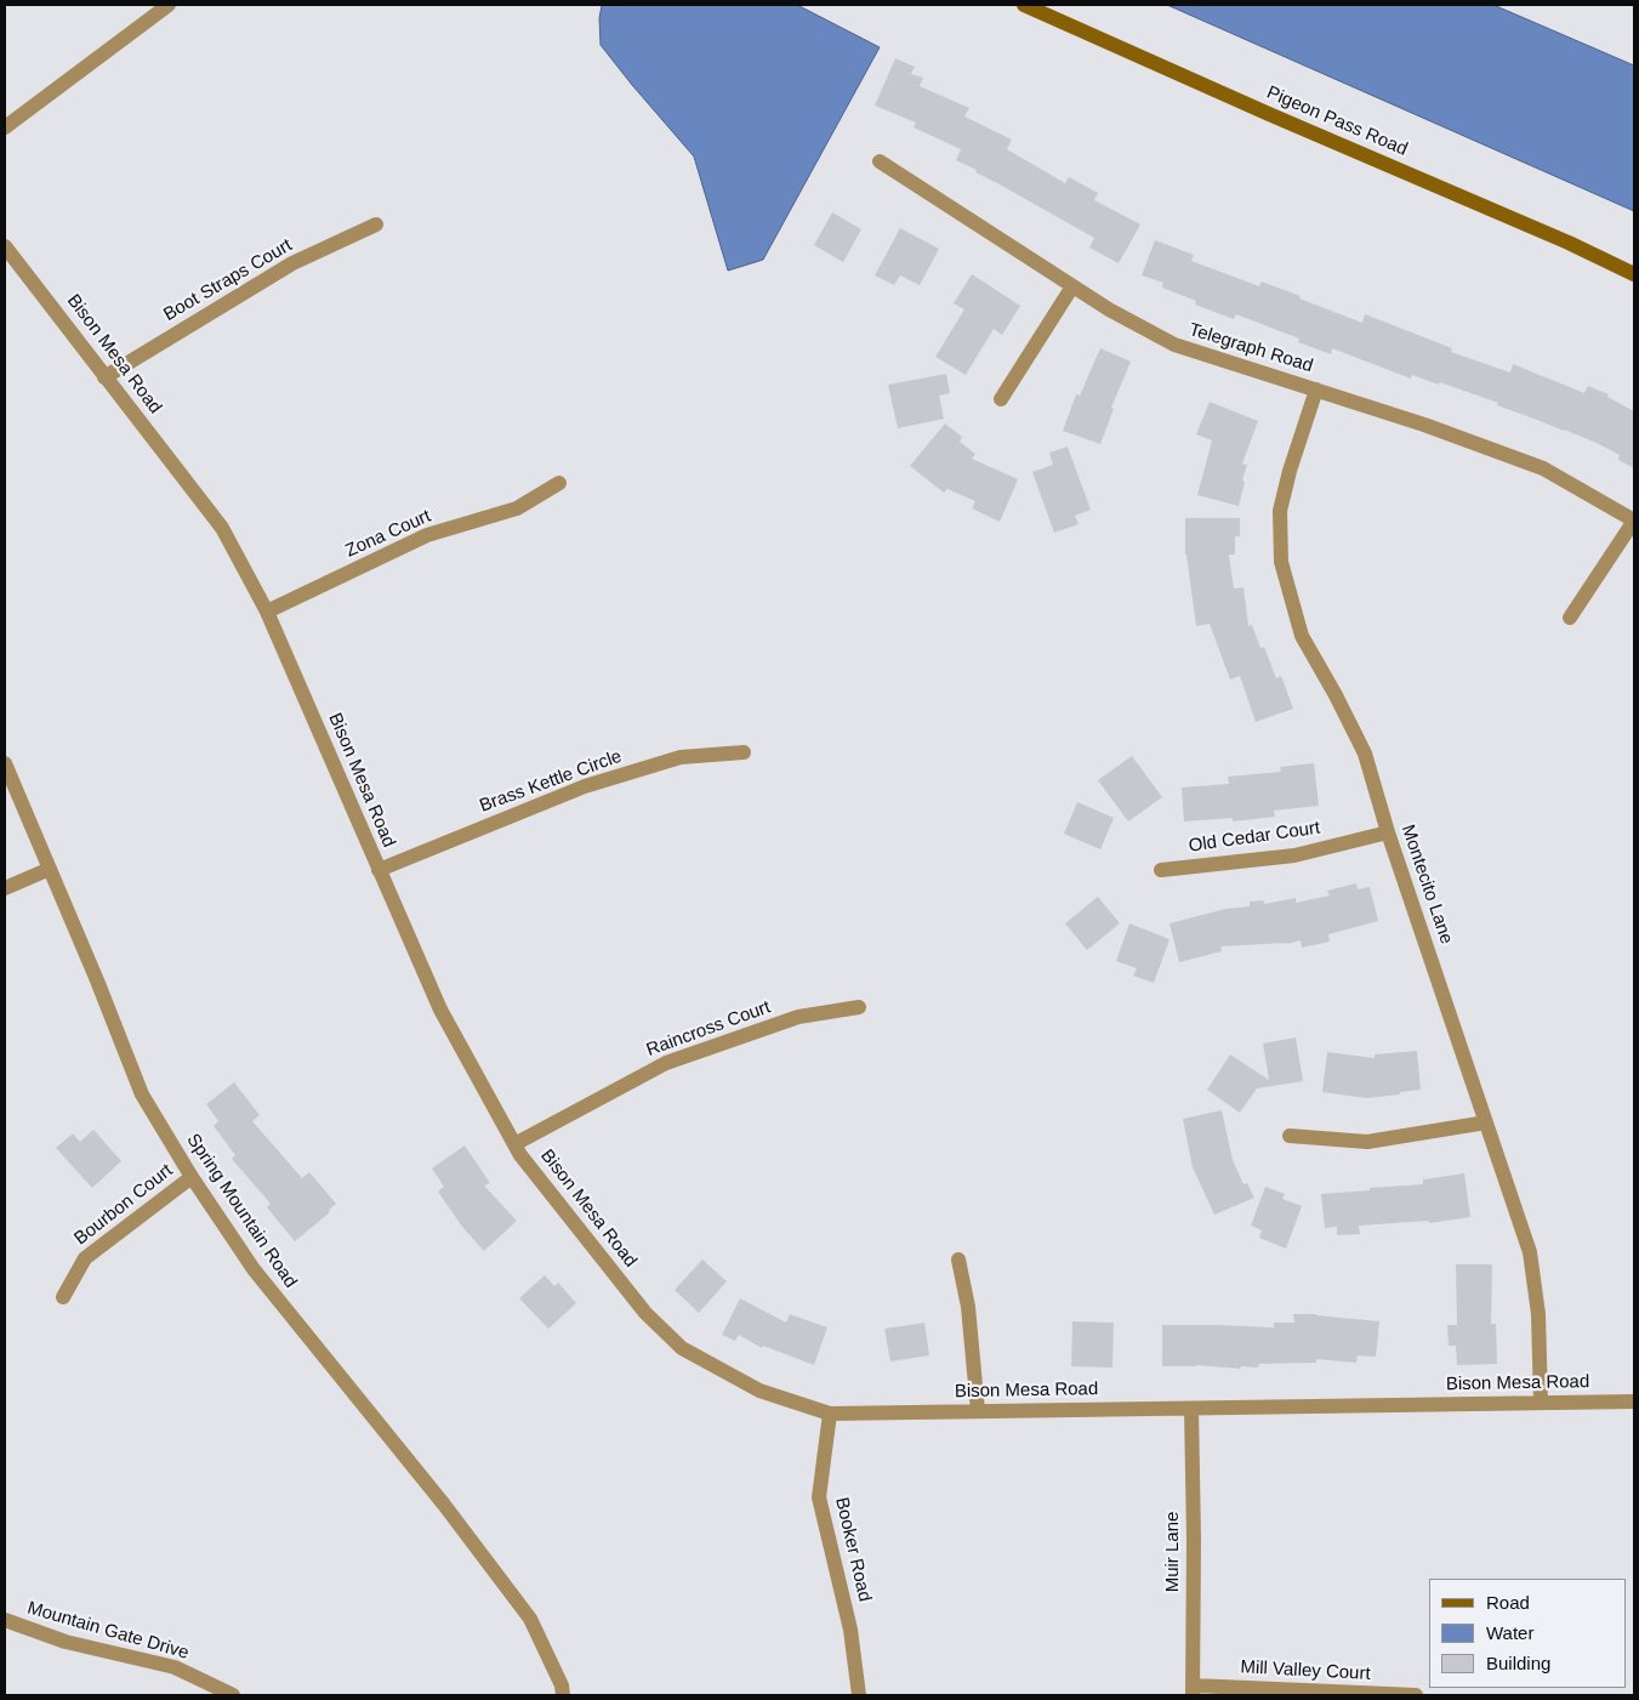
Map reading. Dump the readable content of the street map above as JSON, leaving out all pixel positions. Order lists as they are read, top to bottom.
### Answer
{
  "streets": {
    "street": [
      "Pigeon Pass Road",
      "Boot Straps Court",
      "Telegraph Road",
      "Bison Mesa Road",
      "Zona Court",
      "Brass Kettle Circle",
      "Old Cedar Court",
      "Montecito Lane",
      "Raincross Court",
      "Bourbon Court",
      "Spring Mountain Road",
      "Booker Road",
      "Muir Lane",
      "Mountain Gate Drive",
      "Mill Valley Court"
    ]
  },
  "crossings": [
    ["Boot Straps Court", "Bison Mesa Road"],
    ["Telegraph Road", "Montecito Lane"],
    ["Bison Mesa Road", "Zona Court"],
    ["Bison Mesa Road", "Brass Kettle Circle"],
    ["Bison Mesa Road", "Montecito Lane"],
    ["Bison Mesa Road", "Raincross Court"],
    ["Bison Mesa Road", "Booker Road"],
    ["Bison Mesa Road", "Muir Lane"],
    ["Old Cedar Court", "Montecito Lane"],
    ["Bourbon Court", "Spring Mountain Road"],
    ["Muir Lane", "Mill Valley Court"]
  ],
  "legend": ["Road", "Water", "Building"]
}
